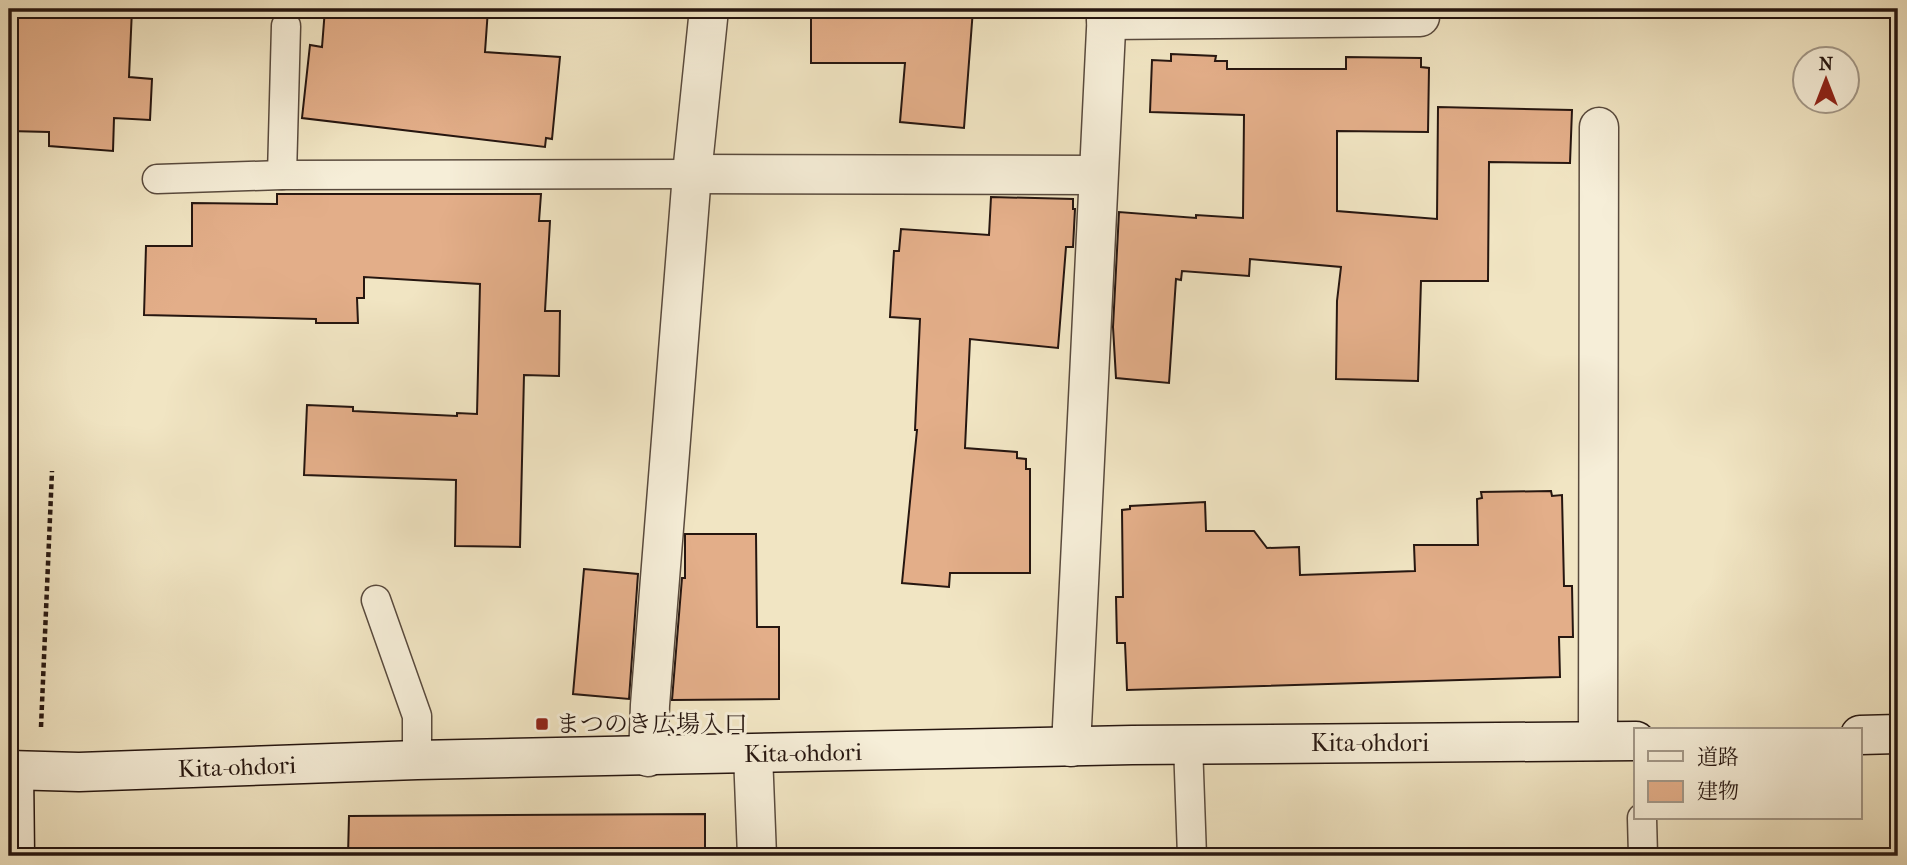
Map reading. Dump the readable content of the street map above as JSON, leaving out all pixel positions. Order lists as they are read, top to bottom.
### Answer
{
  "streets": {
    "street": ["Kita-ohdori"]
  },
  "places": {
    "transit": ["まつのき広場入口"]
  },
  "legend": ["道路", "建物"],
  "north": "top"
}
